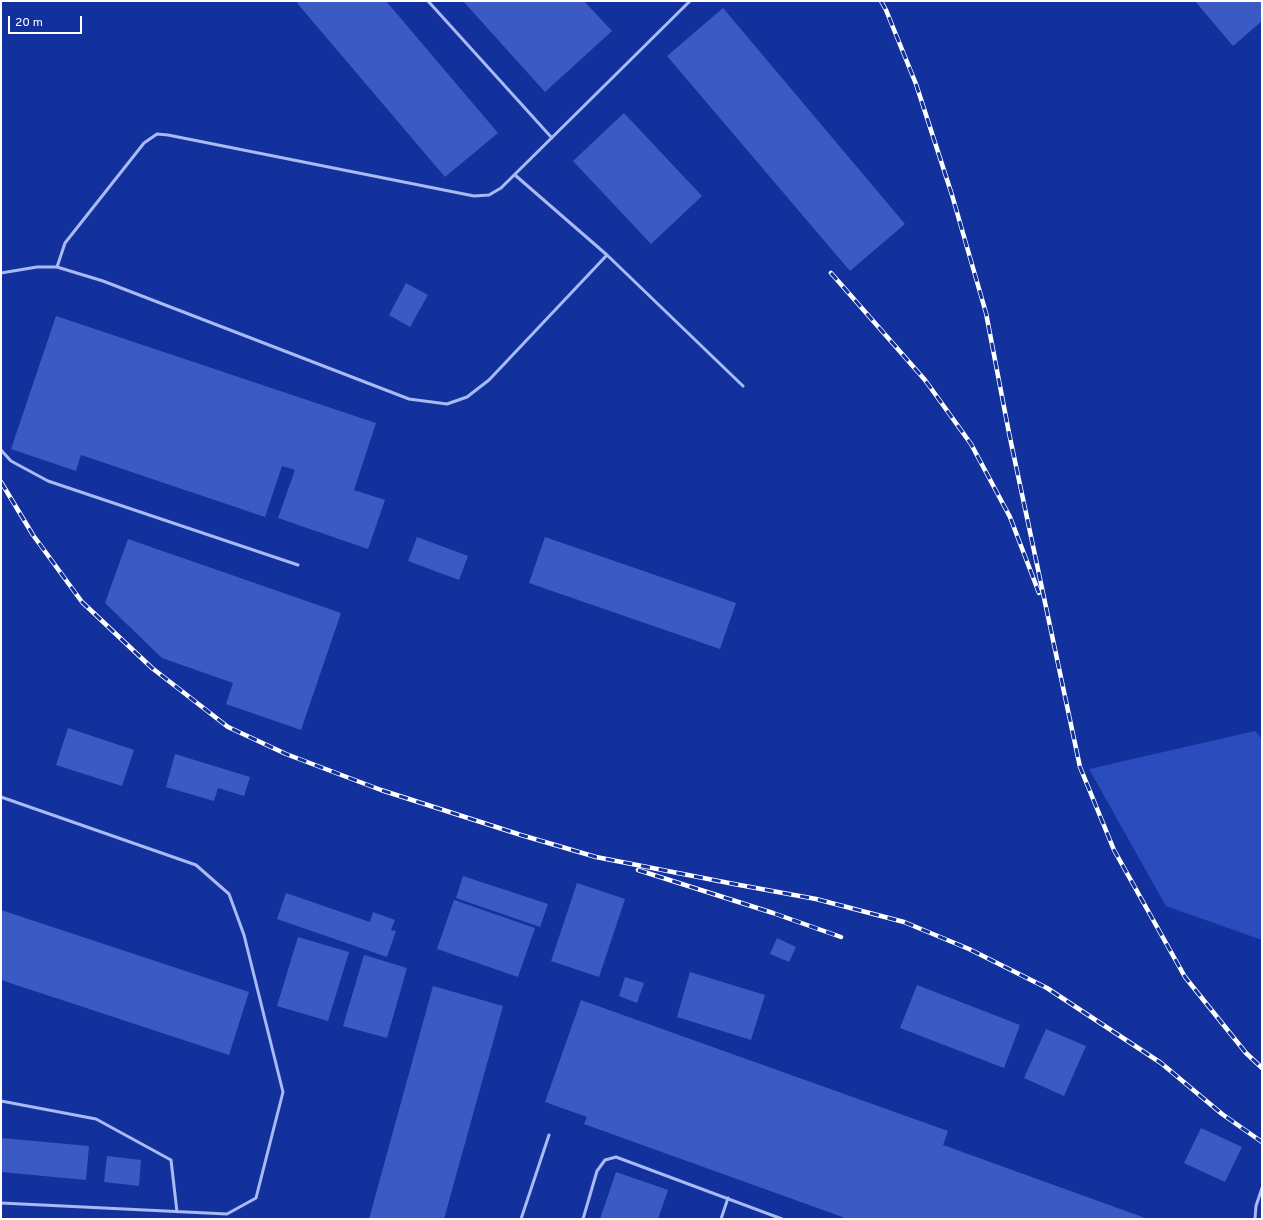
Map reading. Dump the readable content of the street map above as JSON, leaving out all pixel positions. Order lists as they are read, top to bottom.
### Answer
{
  "scale_bar": "20 m"
}
